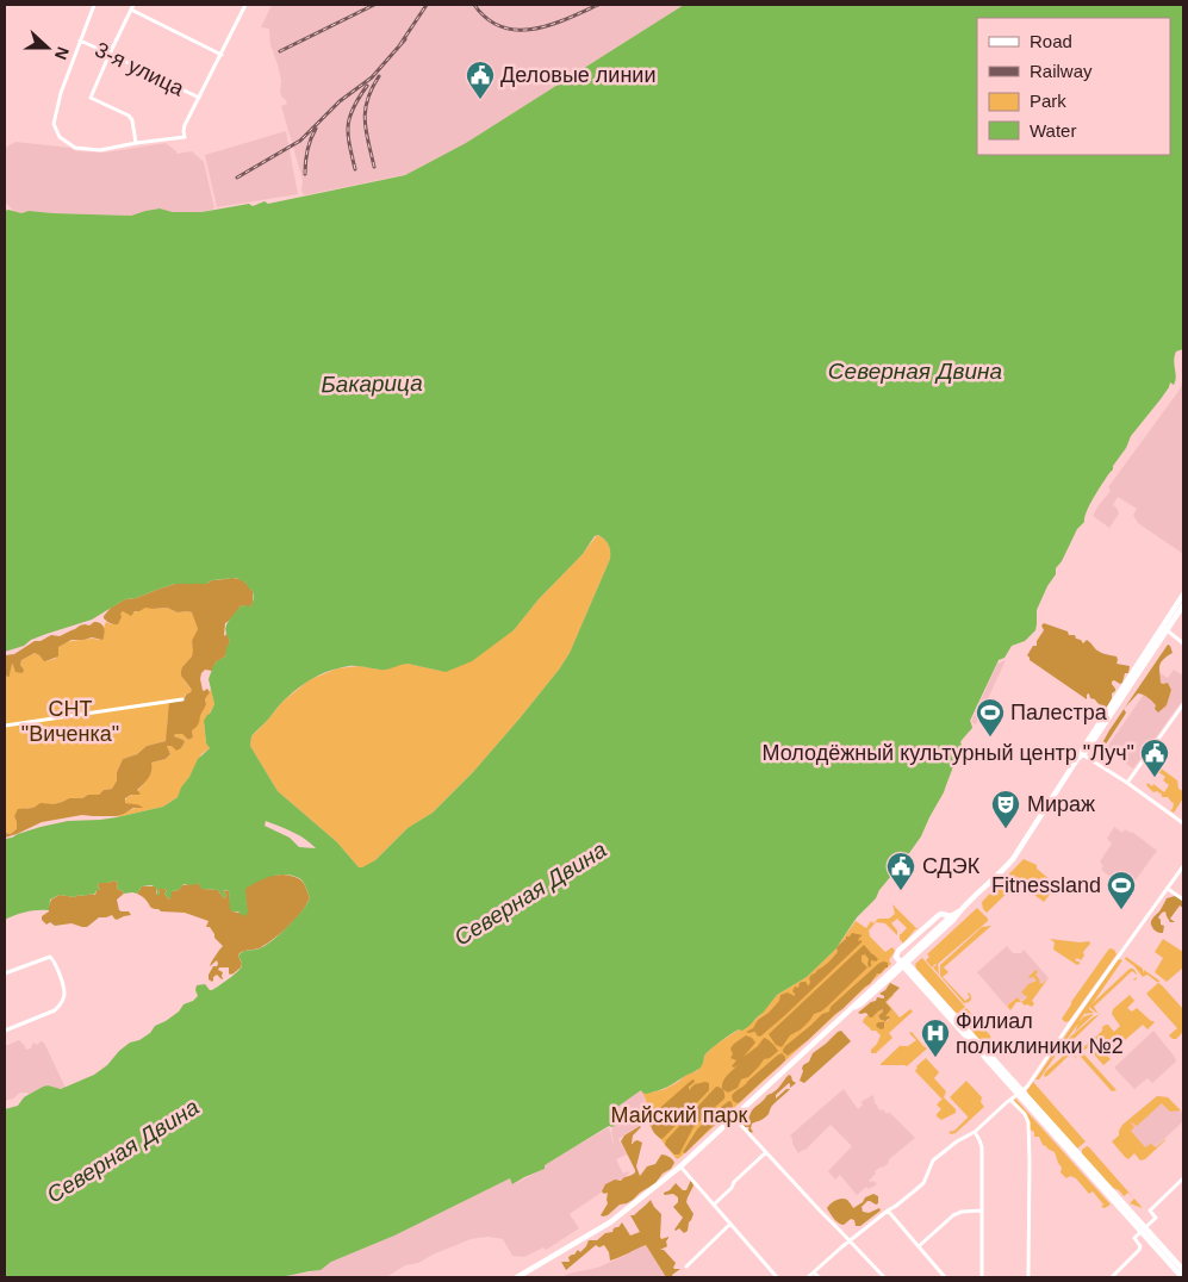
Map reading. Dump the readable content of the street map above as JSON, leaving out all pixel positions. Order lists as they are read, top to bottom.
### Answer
{
  "streets": {
    "street": ["3-я улица"]
  },
  "water": ["Северная Двина", "Бакарица"],
  "parks": ["СНТ \"Виченка\"", "Майский парк"],
  "places": {
    "public building": ["Деловые линии", "Молодёжный культурный центр \"Луч\"", "СДЭК"],
    "sports": ["Палестра", "Fitnessland"],
    "theatre": ["Мираж"],
    "hospital": ["Филиал поликлиники №2"]
  },
  "legend": [
    "Road",
    "Railway",
    "Park",
    "Water"
  ],
  "north": "right"
}
